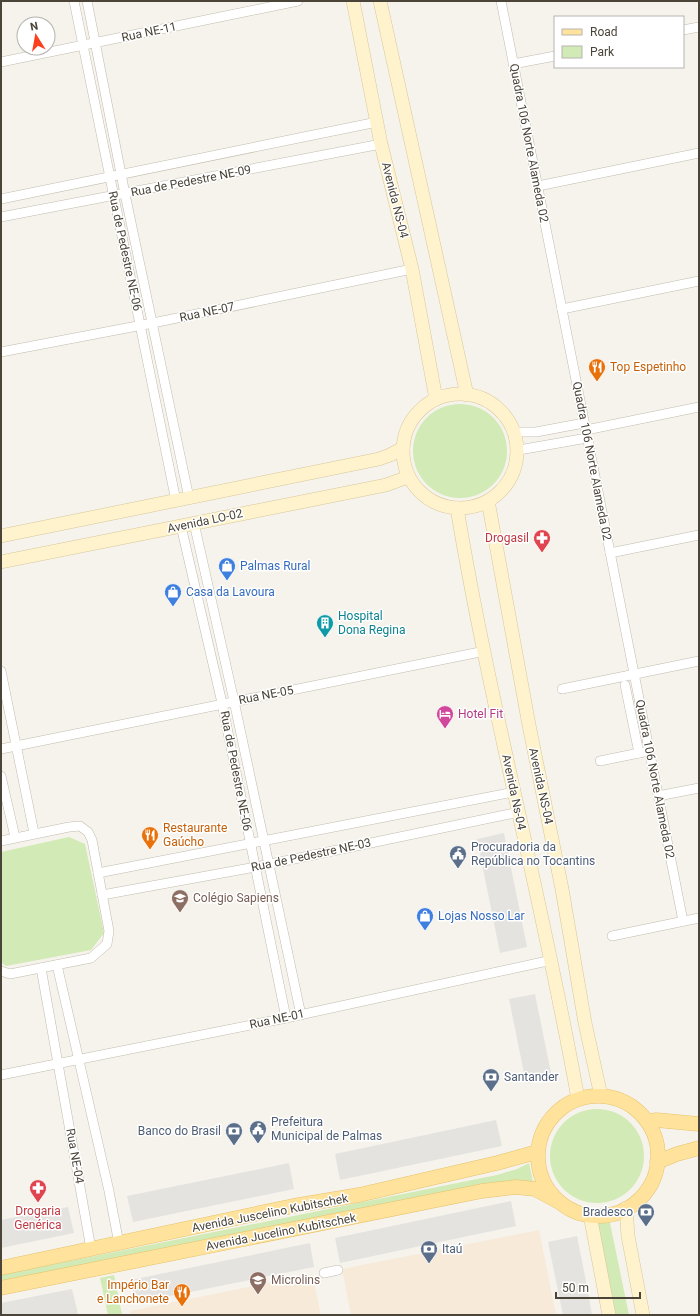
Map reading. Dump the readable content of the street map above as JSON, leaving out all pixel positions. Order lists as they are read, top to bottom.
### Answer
{
  "streets": {
    "main road": ["Avenida Juscelino Kubitschek", "Avenida Jucelino Kubitschek"],
    "street": [
      "Rua NE-11",
      "Quadra 106 Norte Alameda 02",
      "Rua de Pedestre NE-09",
      "Avenida NS-04",
      "Rua de Pedestre NE-06",
      "Rua NE-07",
      "Avenida LO-02",
      "Rua NE-05",
      "Avenida Ns-04",
      "Rua de Pedestre NE-03",
      "Rua NE-01",
      "Rua NE-04"
    ]
  },
  "crossings": [
    ["Rua NE-11", "Rua de Pedestre NE-06"],
    ["Rua de Pedestre NE-09", "Avenida NS-04"],
    ["Rua de Pedestre NE-09", "Rua de Pedestre NE-06"],
    ["Avenida NS-04", "Rua NE-07"],
    ["Avenida NS-04", "Avenida LO-02"],
    ["Avenida NS-04", "Avenida Ns-04"],
    ["Avenida NS-04", "Avenida Juscelino Kubitschek"],
    ["Avenida NS-04", "Avenida Jucelino Kubitschek"],
    ["Rua de Pedestre NE-06", "Rua NE-07"],
    ["Rua de Pedestre NE-06", "Avenida LO-02"],
    ["Rua de Pedestre NE-06", "Rua NE-05"],
    ["Rua de Pedestre NE-06", "Rua de Pedestre NE-03"],
    ["Rua de Pedestre NE-06", "Rua NE-01"],
    ["Avenida LO-02", "Avenida Ns-04"],
    ["Rua NE-05", "Avenida Ns-04"],
    ["Avenida Ns-04", "Rua de Pedestre NE-03"],
    ["Avenida Ns-04", "Rua NE-01"],
    ["Avenida Ns-04", "Avenida Juscelino Kubitschek"],
    ["Avenida Ns-04", "Avenida Jucelino Kubitschek"],
    ["Rua NE-01", "Rua NE-04"],
    ["Rua NE-04", "Avenida Juscelino Kubitschek"],
    ["Avenida Juscelino Kubitschek", "Avenida Jucelino Kubitschek"]
  ],
  "places": {
    "restaurant": ["Top Espetinho", "Restaurante Gaúcho", "Império Bar e Lanchonete"],
    "pharmacy": ["Drogasil", "Drogaria Genérica"],
    "shop": ["Palmas Rural", "Casa da Lavoura", "Lojas Nosso Lar"],
    "building": ["Hospital Dona Regina"],
    "hotel": ["Hotel Fit"],
    "public building": ["Procuradoria da República no Tocantins", "Prefeitura Municipal de Palmas"],
    "school or university": ["Colégio Sapiens", "Microlins"],
    "bank": [
      "Santander",
      "Banco do Brasil",
      "Bradesco",
      "Itaú"
    ]
  },
  "legend": ["Road", "Park"],
  "scale_bar": "50 m",
  "north": "top"
}
